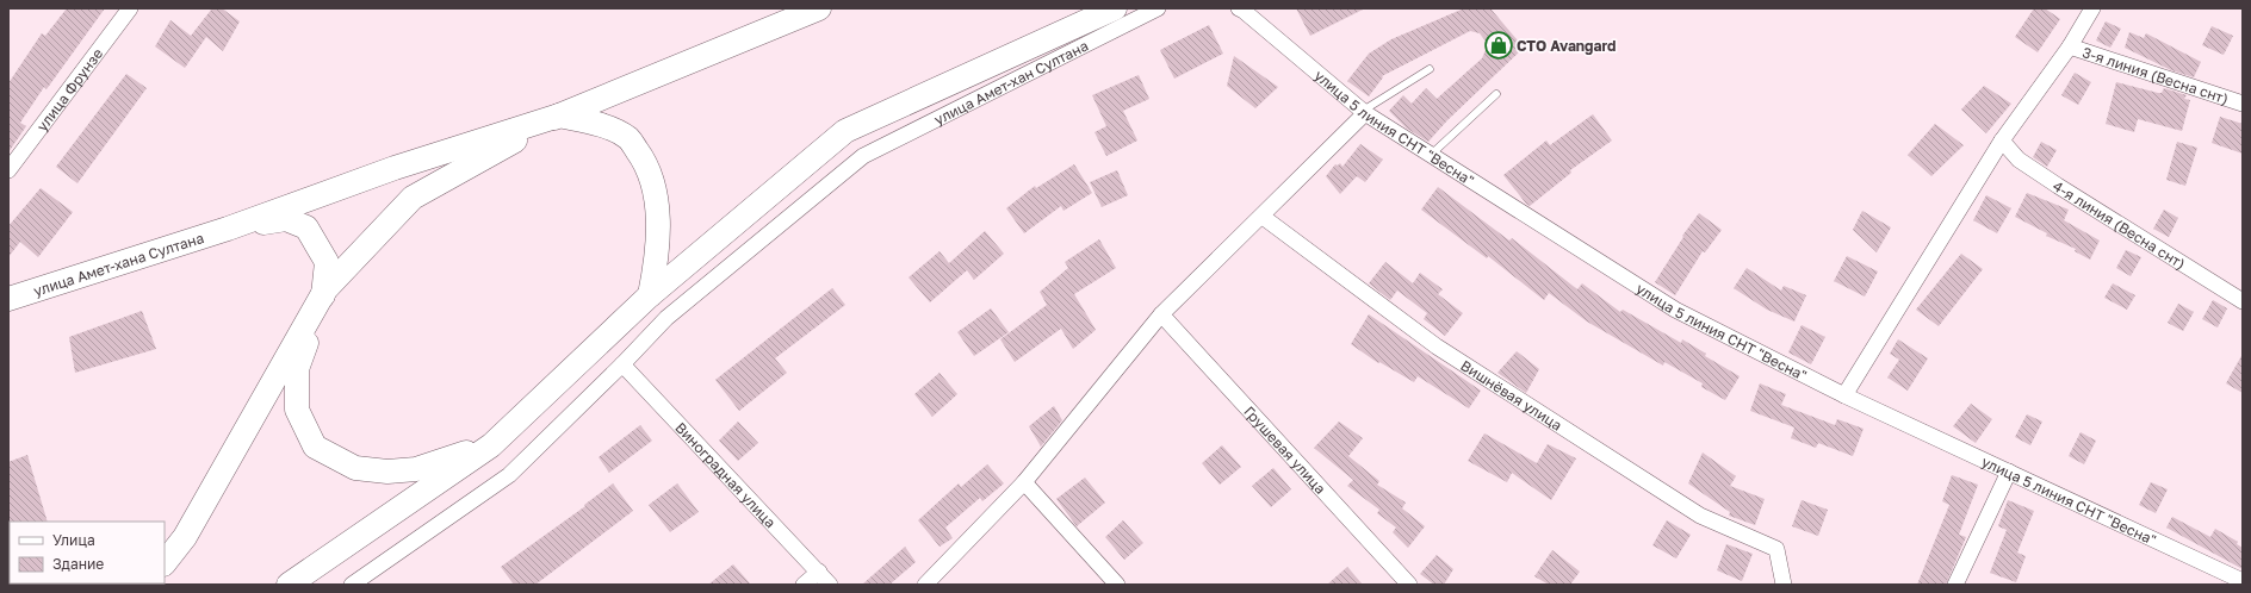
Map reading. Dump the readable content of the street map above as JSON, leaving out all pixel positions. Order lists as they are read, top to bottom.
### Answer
{
  "streets": {
    "main road": ["улица Амет-хана Султана"],
    "street": [
      "3-я линия (Весна снт)",
      "улица Амет-хан Султана",
      "улица Фрунзе",
      "улица 5 линия СНТ \"Весна\"",
      "4-я линия (Весна снт)",
      "Вишнёвая улица",
      "Грушевая улица",
      "Виноградная улица"
    ]
  },
  "crossings": [
    ["улица Амет-хан Султана", "Виноградная улица"]
  ],
  "places": {
    "shop": ["СТО Avangard"]
  },
  "legend": ["Улица", "Здание"]
}
